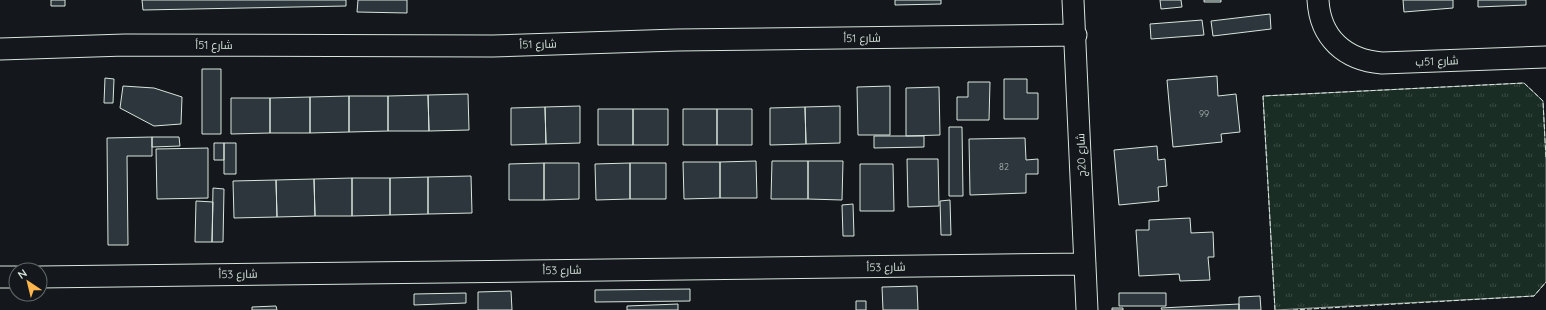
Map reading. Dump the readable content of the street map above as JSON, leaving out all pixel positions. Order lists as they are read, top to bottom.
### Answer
{
  "streets": {
    "street": [
      "شارع 51أ",
      "شارع 51ب",
      "شارع 20ج",
      "شارع 53أ"
    ]
  },
  "crossings": [
    ["شارع 51أ", "شارع 20ج"],
    ["شارع 20ج", "شارع 53أ"]
  ],
  "house_numbers": ["99", "82"],
  "north": "top left"
}
